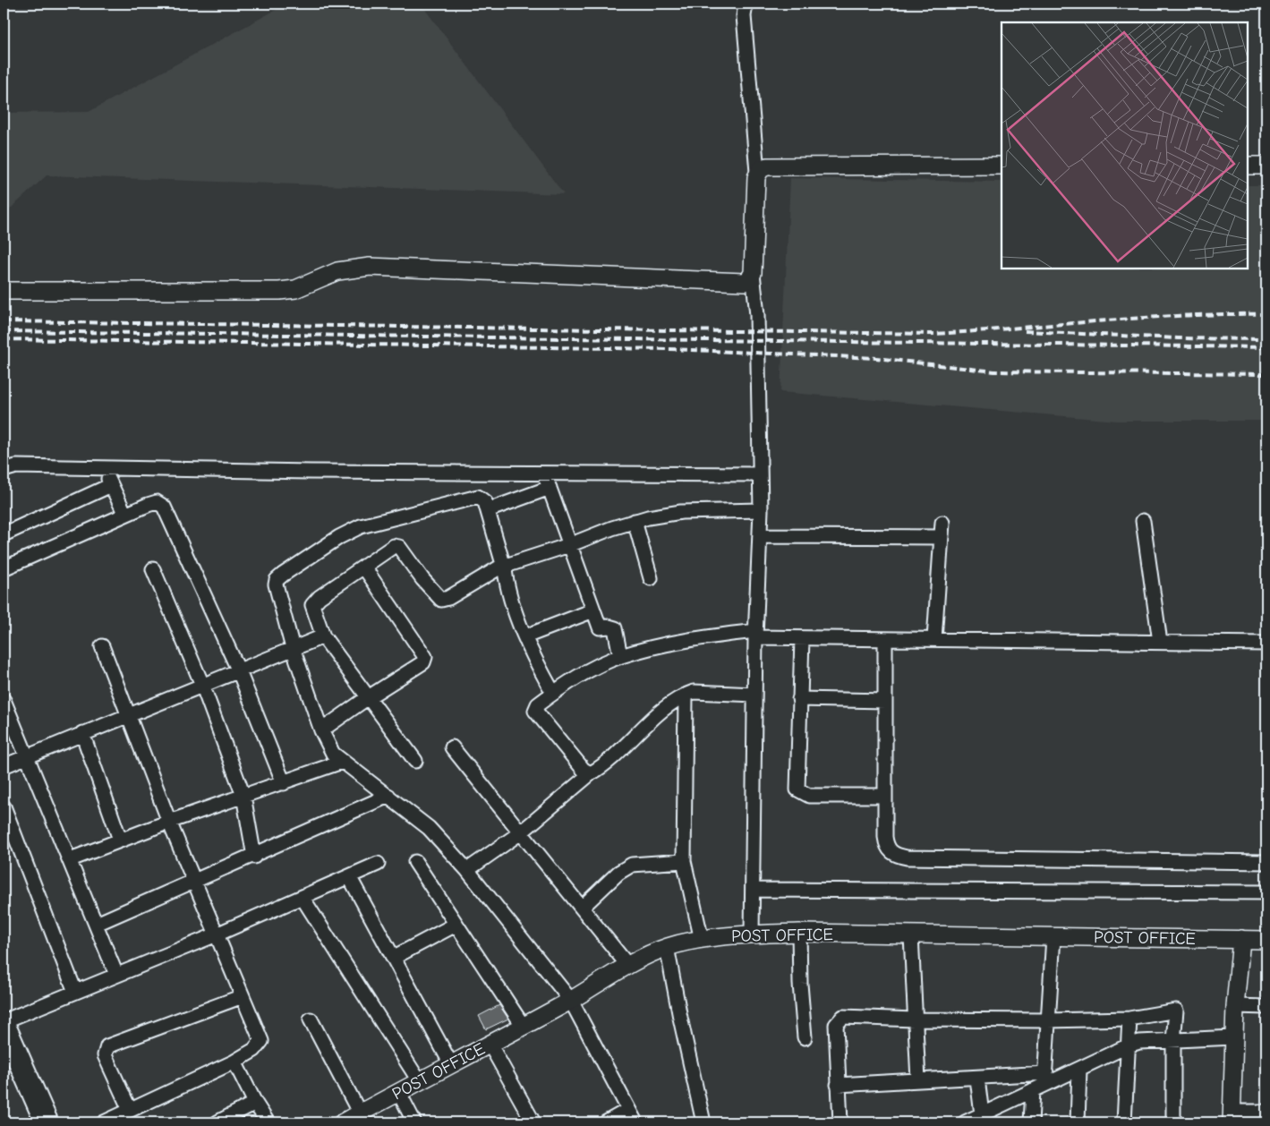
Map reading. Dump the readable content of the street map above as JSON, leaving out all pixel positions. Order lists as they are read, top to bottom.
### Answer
{
  "streets": {
    "street": ["POST OFFICE"]
  }
}
